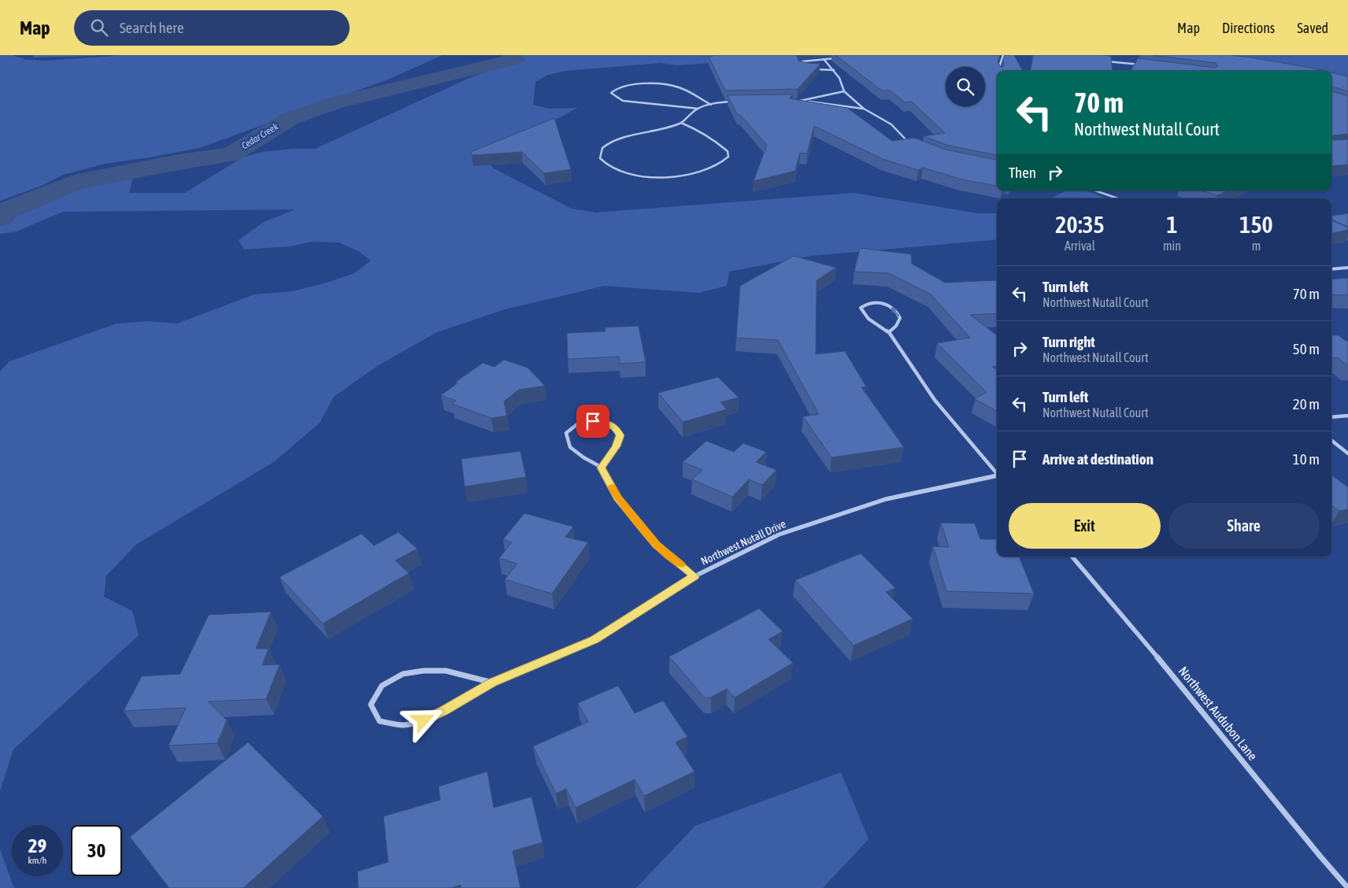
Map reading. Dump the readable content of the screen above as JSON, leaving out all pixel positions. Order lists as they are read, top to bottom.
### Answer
{
  "streets": {
    "street": ["Northwest Nutall Drive", "Northwest Audubon Lane"]
  },
  "water": ["Cedar Creek"],
  "page": {
    "header": "Map",
    "search": "Search here",
    "nav": ["Map", "Directions", "Saved"],
    "turn": ["70 m", "Northwest Nutall Court"],
    "then": "Then",
    "eta": [
      "20:35",
      "Arrival",
      "1",
      "min",
      "150",
      "m"
    ],
    "list": [
      {
        "name": "Turn left",
        "note": "Northwest Nutall Court",
        "value": "70 m"
      },
      {
        "name": "Turn right",
        "note": "Northwest Nutall Court",
        "value": "50 m"
      },
      {
        "name": "Turn left",
        "note": "Northwest Nutall Court",
        "value": "20 m"
      },
      {
        "name": "Arrive at destination",
        "value": "10 m"
      }
    ],
    "buttons": ["Exit", "Share"],
    "speed": "29 km/h",
    "limit": "30"
  }
}
